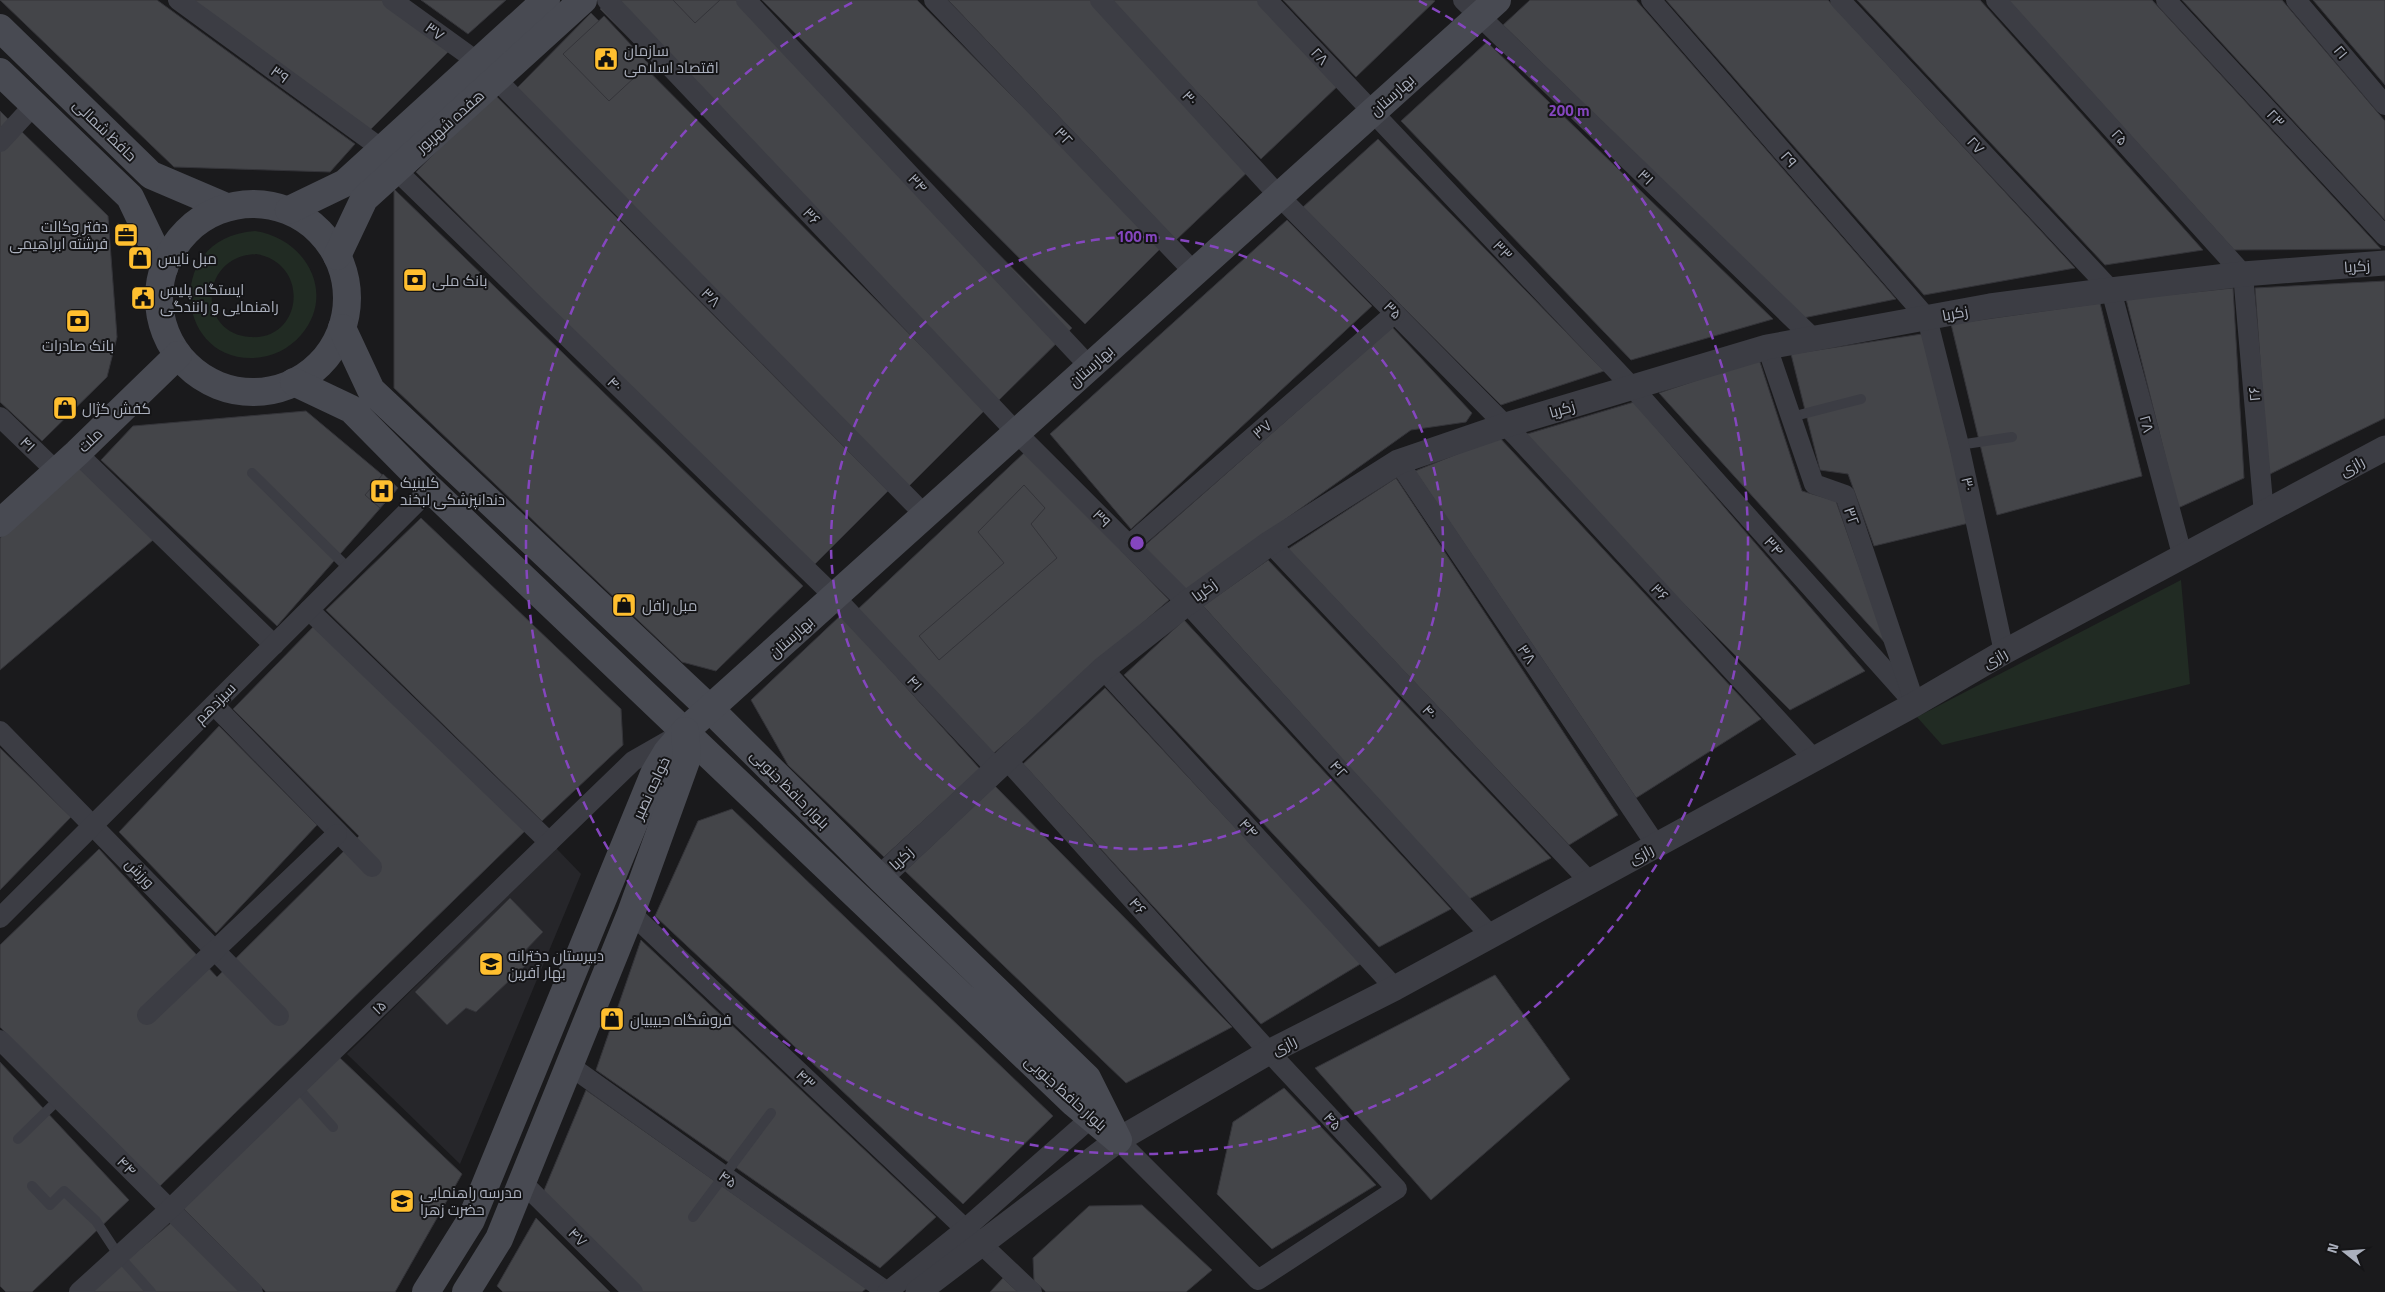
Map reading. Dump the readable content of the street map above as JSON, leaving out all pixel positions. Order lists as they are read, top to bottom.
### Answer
{
  "streets": {
    "main road": [
      "بهارستان",
      "هفده شهریور",
      "حافظ شمالی",
      "ملت",
      "خواجه نصیر",
      "بلوار حافظ جنوبی"
    ],
    "street": [
      "۳۷",
      "۲۱",
      "۲۸",
      "۳۹",
      "۳۰",
      "۲۳",
      "۳۲",
      "۲۵",
      "۲۷",
      "۲۹",
      "۳۱",
      "۳۴",
      "۳۶",
      "۳۳",
      "زکریا",
      "۳۸",
      "۳۵",
      "۴۰",
      "۲۶",
      "۴۱",
      "رازی",
      "سیزدهم",
      "۴۲",
      "۴۴",
      "ورزش",
      "۴۶",
      "۱۵",
      "۴۳",
      "۴۵",
      "۴۷"
    ]
  },
  "crossings": [
    ["۳۷", "۳۹"],
    ["۳۷", "هفده شهریور"],
    ["۳۷", "۳۸"],
    ["۳۷", "۳۵"],
    ["۲۸", "بهارستان"],
    ["۲۸", "۲۷"],
    ["۲۸", "۳۳"],
    ["۲۸", "زکریا"],
    ["۲۸", "رازی"],
    ["۳۹", "بهارستان"],
    ["۳۹", "هفده شهریور"],
    ["۳۹", "۳۶"],
    ["۳۹", "زکریا"],
    ["۳۹", "۴۰"],
    ["۳۹", "۴۲"],
    ["بهارستان", "۳۰"],
    ["بهارستان", "۳۲"],
    ["بهارستان", "۳۱"],
    ["بهارستان", "۳۴"],
    ["بهارستان", "۳۶"],
    ["بهارستان", "۳۳"],
    ["بهارستان", "۳۸"],
    ["بهارستان", "۳۵"],
    ["بهارستان", "۴۰"],
    ["بهارستان", "۴۱"],
    ["بهارستان", "خواجه نصیر"],
    ["بهارستان", "بلوار حافظ جنوبی"],
    ["بهارستان", "۱۵"],
    ["۳۰", "۲۹"],
    ["۳۰", "زکریا"],
    ["۳۰", "۳۵"],
    ["۳۰", "رازی"],
    ["هفده شهریور", "۳۸"],
    ["هفده شهریور", "۴۰"],
    ["۳۲", "۳۴"],
    ["۳۲", "زکریا"],
    ["۳۲", "رازی"],
    ["۲۵", "زکریا"],
    ["۲۵", "۲۶"],
    ["۲۷", "زکریا"],
    ["۲۹", "زکریا"],
    ["۳۱", "زکریا"],
    ["۳۴", "۳۳"],
    ["۳۴", "زکریا"],
    ["۳۴", "رازی"],
    ["۳۶", "زکریا"],
    ["۳۶", "۳۵"],
    ["۳۶", "رازی"],
    ["۳۳", "زکریا"],
    ["زکریا", "۳۸"],
    ["زکریا", "۳۵"],
    ["زکریا", "۴۰"],
    ["زکریا", "۲۶"],
    ["زکریا", "۴۱"],
    ["زکریا", "۴۲"],
    ["زکریا", "بلوار حافظ جنوبی"],
    ["زکریا", "۴۴"],
    ["زکریا", "۴۶"],
    ["۳۸", "رازی"],
    ["۴۰", "۴۱"],
    ["۴۰", "رازی"],
    ["۲۶", "رازی"],
    ["ملت", "۴۱"],
    ["۴۱", "۴۶"],
    ["رازی", "۴۲"],
    ["رازی", "بلوار حافظ جنوبی"],
    ["رازی", "۴۴"],
    ["رازی", "۴۶"],
    ["رازی", "۴۳"],
    ["رازی", "۴۵"],
    ["سیزدهم", "بلوار حافظ جنوبی"],
    ["سیزدهم", "ورزش"],
    ["خواجه نصیر", "بلوار حافظ جنوبی"],
    ["خواجه نصیر", "۱۵"],
    ["خواجه نصیر", "۴۳"],
    ["خواجه نصیر", "۴۵"],
    ["خواجه نصیر", "۴۷"],
    ["بلوار حافظ جنوبی", "۱۵"],
    ["بلوار حافظ جنوبی", "۴۵"],
    ["۴۴", "۱۵"],
    ["۴۶", "۴۵"]
  ],
  "places": {
    "public building": ["سازمان اقتصاد اسلامی", "ایستگاه پلیس راهنمایی و رانندگی"],
    "office": ["دفتر وکالت فرشته ابراهیمی"],
    "shop": [
      "مبل نایس",
      "کفش کژال",
      "مبل رافل",
      "فروشگاه حبیبیان"
    ],
    "bank": ["بانک ملی", "بانک صادرات"],
    "hospital": ["کلینیک دندانپزشکی لبخند"],
    "school or university": ["دبیرستان دخترانه بهار آفرین", "مدرسه راهنمایی حضرت زهرا"]
  },
  "north": "left",
  "rings": ["200 m", "100 m"]
}
